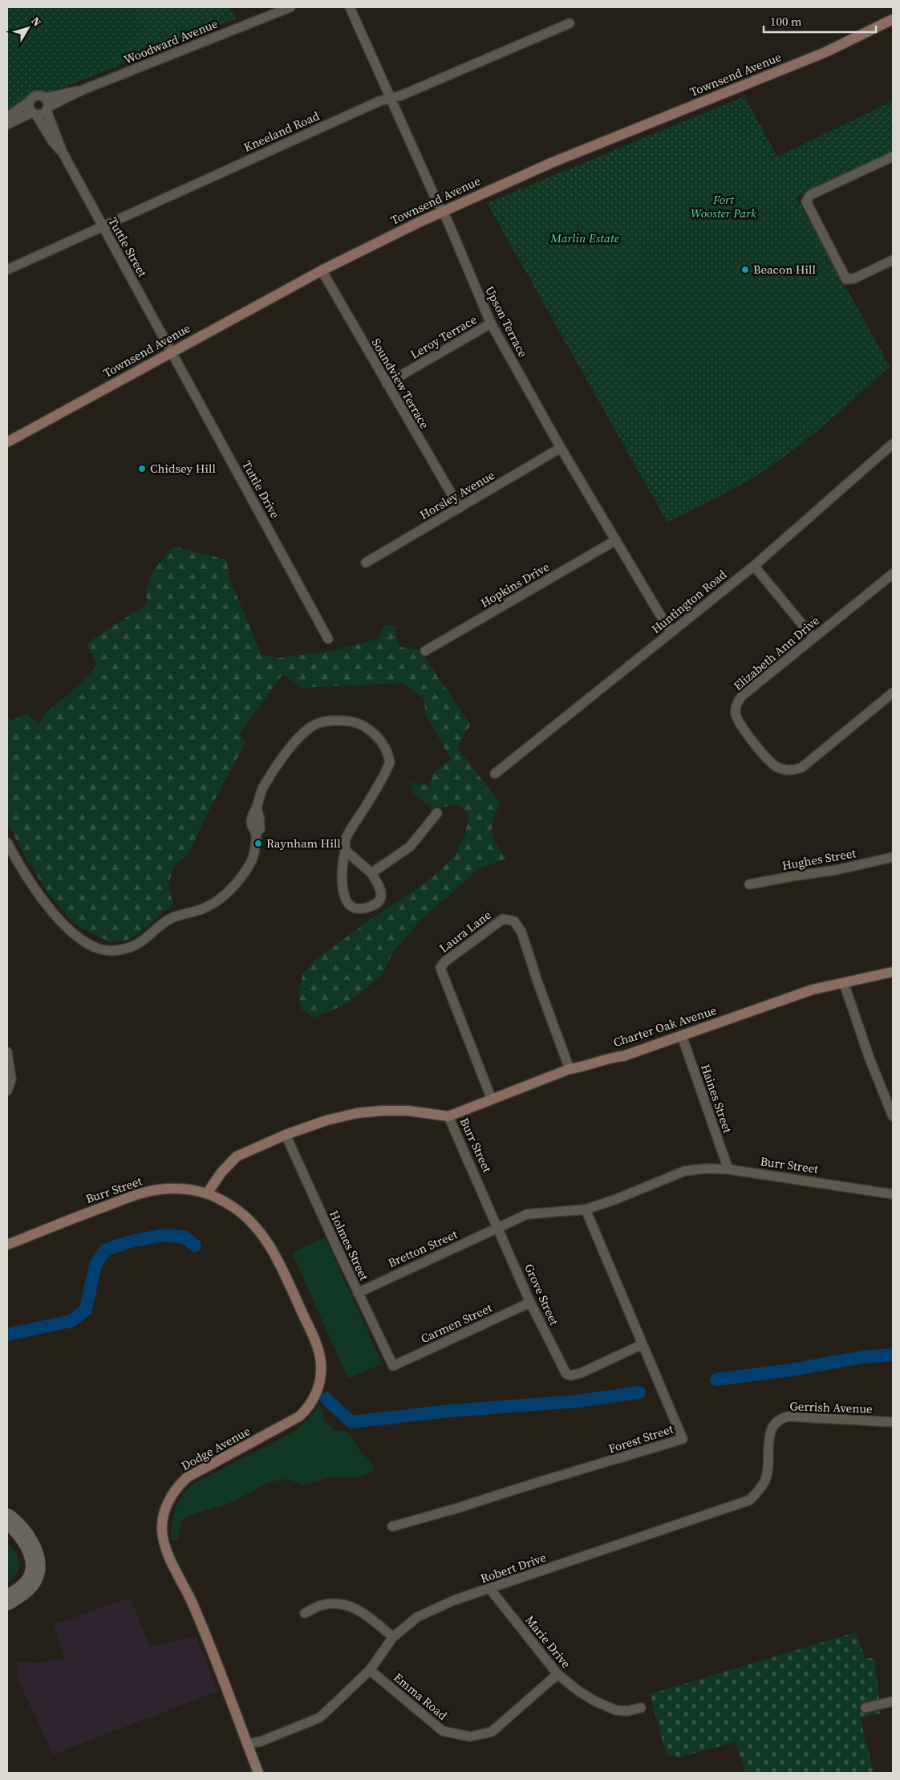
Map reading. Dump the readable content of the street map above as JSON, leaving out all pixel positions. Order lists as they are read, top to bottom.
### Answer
{
  "streets": {
    "main road": [
      "Townsend Avenue",
      "Charter Oak Avenue",
      "Burr Street",
      "Dodge Avenue"
    ],
    "street": [
      "Woodward Avenue",
      "Kneeland Road",
      "Tuttle Street",
      "Upson Terrace",
      "Leroy Terrace",
      "Soundview Terrace",
      "Tuttle Drive",
      "Horsley Avenue",
      "Hopkins Drive",
      "Huntington Road",
      "Elizabeth Ann Drive",
      "Hughes Street",
      "Laura Lane",
      "Haines Street",
      "Holmes Street",
      "Bretton Street",
      "Grove Street",
      "Carmen Street",
      "Gerrish Avenue",
      "Forest Street",
      "Robert Drive",
      "Marie Drive",
      "Emma Road"
    ]
  },
  "crossings": [
    ["Woodward Avenue", "Tuttle Street"],
    ["Townsend Avenue", "Tuttle Street"],
    ["Townsend Avenue", "Upson Terrace"],
    ["Townsend Avenue", "Soundview Terrace"],
    ["Townsend Avenue", "Tuttle Drive"],
    ["Kneeland Road", "Tuttle Street"],
    ["Kneeland Road", "Upson Terrace"],
    ["Tuttle Street", "Tuttle Drive"],
    ["Upson Terrace", "Leroy Terrace"],
    ["Upson Terrace", "Horsley Avenue"],
    ["Upson Terrace", "Hopkins Drive"],
    ["Upson Terrace", "Huntington Road"],
    ["Leroy Terrace", "Soundview Terrace"],
    ["Soundview Terrace", "Horsley Avenue"],
    ["Laura Lane", "Charter Oak Avenue"],
    ["Charter Oak Avenue", "Haines Street"],
    ["Charter Oak Avenue", "Burr Street"],
    ["Haines Street", "Burr Street"],
    ["Burr Street", "Holmes Street"],
    ["Burr Street", "Bretton Street"],
    ["Burr Street", "Grove Street"],
    ["Burr Street", "Forest Street"],
    ["Burr Street", "Dodge Avenue"],
    ["Holmes Street", "Bretton Street"],
    ["Holmes Street", "Carmen Street"],
    ["Bretton Street", "Grove Street"],
    ["Grove Street", "Carmen Street"],
    ["Grove Street", "Forest Street"],
    ["Gerrish Avenue", "Robert Drive"],
    ["Dodge Avenue", "Robert Drive"],
    ["Robert Drive", "Marie Drive"],
    ["Robert Drive", "Emma Road"],
    ["Marie Drive", "Emma Road"]
  ],
  "parks": ["Fort Wooster Park", "Marlin Estate"],
  "places": ["Beacon Hill", "Chidsey Hill", "Raynham Hill"],
  "scale_bar": "100 m",
  "north": "top right"
}
